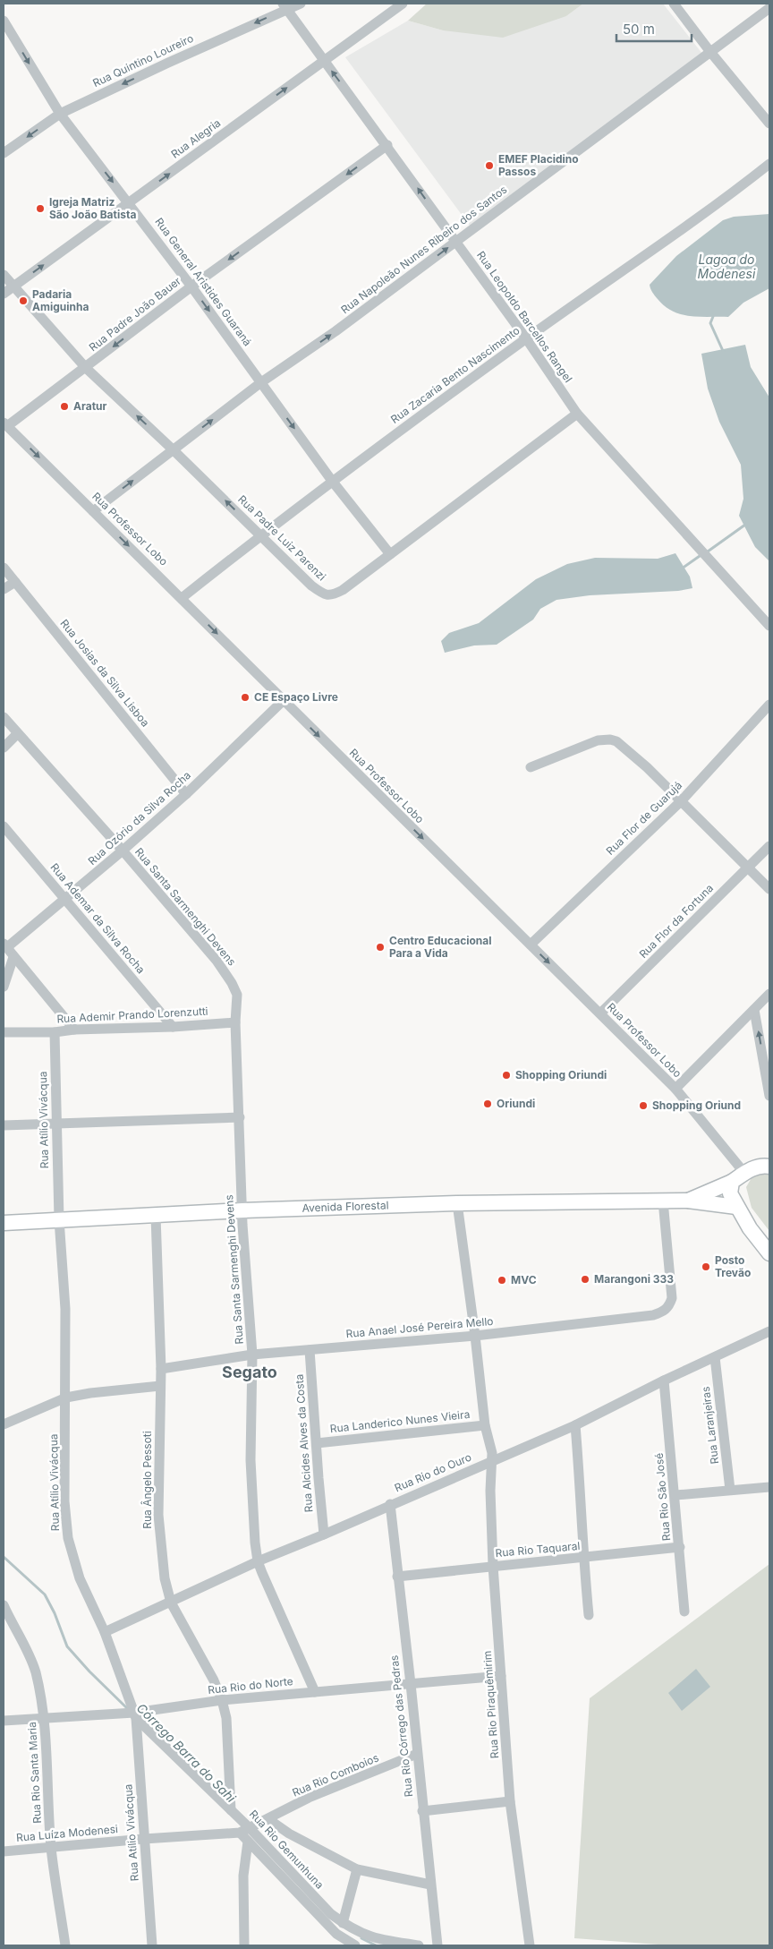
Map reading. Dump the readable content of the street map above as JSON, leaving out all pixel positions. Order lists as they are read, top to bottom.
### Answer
{
  "streets": {
    "main road": ["Avenida Florestal"],
    "street": [
      "Rua Quintino Loureiro",
      "Rua Alegria",
      "Rua Napoleão Nunes Ribeiro dos Santos",
      "Rua General Aristides Guaraná",
      "Rua Padre João Bauer",
      "Rua Leopoldo Barcellos Rangel",
      "Rua Zacaria Bento Nascimento",
      "Rua Professor Lobo",
      "Rua Padre Luiz Parenzi",
      "Rua Josias da Silva Lisboa",
      "Rua Ozório da Silva Rocha",
      "Rua Flor de Guarujá",
      "Rua Santa Sarmenghi Devens",
      "Rua Ademar da Silva Rocha",
      "Rua Flor da Fortuna",
      "Rua Ademir Prando Lorenzutti",
      "Rua Atílio Vivácqua",
      "Rua Anael José Pereira Mello",
      "Rua Landerico Nunes Vieira",
      "Rua Laranjeiras",
      "Rua Alcides Alves da Costa",
      "Rua Rio do Ouro",
      "Rua Ângelo Pessoti",
      "Rua Rio São José",
      "Rua Rio Taquaral",
      "Rua Rio do Norte",
      "Rua Rio Piraquêmirim",
      "Rua Rio Córrego das Pedras",
      "Rua Rio Santa Maria",
      "Rua Rio Comboios",
      "Rua Luíza Modenesi",
      "Rua Rio Gemunhuna"
    ]
  },
  "crossings": [
    ["Rua Quintino Loureiro", "Rua General Aristides Guaraná"],
    ["Rua Quintino Loureiro", "Rua Leopoldo Barcellos Rangel"],
    ["Rua Alegria", "Rua General Aristides Guaraná"],
    ["Rua Alegria", "Rua Leopoldo Barcellos Rangel"],
    ["Rua Alegria", "Rua Padre Luiz Parenzi"],
    ["Rua Napoleão Nunes Ribeiro dos Santos", "Rua General Aristides Guaraná"],
    ["Rua Napoleão Nunes Ribeiro dos Santos", "Rua Leopoldo Barcellos Rangel"],
    ["Rua Napoleão Nunes Ribeiro dos Santos", "Rua Professor Lobo"],
    ["Rua Napoleão Nunes Ribeiro dos Santos", "Rua Padre Luiz Parenzi"],
    ["Rua General Aristides Guaraná", "Rua Padre João Bauer"],
    ["Rua General Aristides Guaraná", "Rua Zacaria Bento Nascimento"],
    ["Rua General Aristides Guaraná", "Rua Padre Luiz Parenzi"],
    ["Rua Padre João Bauer", "Rua Leopoldo Barcellos Rangel"],
    ["Rua Padre João Bauer", "Rua Professor Lobo"],
    ["Rua Padre João Bauer", "Rua Padre Luiz Parenzi"],
    ["Rua Leopoldo Barcellos Rangel", "Rua Zacaria Bento Nascimento"],
    ["Rua Leopoldo Barcellos Rangel", "Rua Padre Luiz Parenzi"],
    ["Rua Zacaria Bento Nascimento", "Rua Professor Lobo"],
    ["Rua Zacaria Bento Nascimento", "Rua Padre Luiz Parenzi"],
    ["Rua Professor Lobo", "Rua Ozório da Silva Rocha"],
    ["Rua Professor Lobo", "Rua Flor de Guarujá"],
    ["Rua Professor Lobo", "Rua Flor da Fortuna"],
    ["Rua Josias da Silva Lisboa", "Rua Ozório da Silva Rocha"],
    ["Rua Ozório da Silva Rocha", "Rua Santa Sarmenghi Devens"],
    ["Rua Ozório da Silva Rocha", "Rua Ademar da Silva Rocha"],
    ["Rua Santa Sarmenghi Devens", "Rua Ademir Prando Lorenzutti"],
    ["Rua Santa Sarmenghi Devens", "Avenida Florestal"],
    ["Rua Santa Sarmenghi Devens", "Rua Anael José Pereira Mello"],
    ["Rua Santa Sarmenghi Devens", "Rua Rio do Ouro"],
    ["Rua Santa Sarmenghi Devens", "Rua Rio do Norte"],
    ["Rua Ademar da Silva Rocha", "Rua Ademir Prando Lorenzutti"],
    ["Rua Ademir Prando Lorenzutti", "Rua Atílio Vivácqua"],
    ["Rua Atílio Vivácqua", "Avenida Florestal"],
    ["Rua Atílio Vivácqua", "Rua Rio do Ouro"],
    ["Rua Atílio Vivácqua", "Rua Rio do Norte"],
    ["Rua Atílio Vivácqua", "Rua Luíza Modenesi"],
    ["Rua Atílio Vivácqua", "Rua Rio Gemunhuna"],
    ["Avenida Florestal", "Rua Anael José Pereira Mello"],
    ["Avenida Florestal", "Rua Ângelo Pessoti"],
    ["Avenida Florestal", "Rua Rio Piraquêmirim"],
    ["Rua Anael José Pereira Mello", "Rua Alcides Alves da Costa"],
    ["Rua Anael José Pereira Mello", "Rua Ângelo Pessoti"],
    ["Rua Anael José Pereira Mello", "Rua Rio Piraquêmirim"],
    ["Rua Landerico Nunes Vieira", "Rua Alcides Alves da Costa"],
    ["Rua Landerico Nunes Vieira", "Rua Rio Piraquêmirim"],
    ["Rua Laranjeiras", "Rua Rio do Ouro"],
    ["Rua Alcides Alves da Costa", "Rua Rio do Ouro"],
    ["Rua Rio do Ouro", "Rua Ângelo Pessoti"],
    ["Rua Rio do Ouro", "Rua Rio São José"],
    ["Rua Rio do Ouro", "Rua Rio Piraquêmirim"],
    ["Rua Rio do Ouro", "Rua Rio Córrego das Pedras"],
    ["Rua Ângelo Pessoti", "Rua Rio do Norte"],
    ["Rua Ângelo Pessoti", "Rua Rio Gemunhuna"],
    ["Rua Rio São José", "Rua Rio Taquaral"],
    ["Rua Rio Taquaral", "Rua Rio Piraquêmirim"],
    ["Rua Rio Taquaral", "Rua Rio Córrego das Pedras"],
    ["Rua Rio do Norte", "Rua Rio Piraquêmirim"],
    ["Rua Rio do Norte", "Rua Rio Córrego das Pedras"],
    ["Rua Rio do Norte", "Rua Rio Santa Maria"],
    ["Rua Rio do Norte", "Rua Rio Gemunhuna"],
    ["Rua Rio Córrego das Pedras", "Rua Rio Comboios"],
    ["Rua Rio Santa Maria", "Rua Luíza Modenesi"],
    ["Rua Rio Comboios", "Rua Luíza Modenesi"],
    ["Rua Rio Comboios", "Rua Rio Gemunhuna"],
    ["Rua Luíza Modenesi", "Rua Rio Gemunhuna"]
  ],
  "one_way": [
    "Rua Quintino Loureiro",
    "Rua Alegria",
    "Rua Napoleão Nunes Ribeiro dos Santos",
    "Rua General Aristides Guaraná",
    "Rua Padre João Bauer",
    "Rua Professor Lobo"
  ],
  "districts": ["Segato"],
  "water": ["Lagoa do Modenesi", "Córrego Barra do Sahi"],
  "places": [
    "EMEF Placidino Passos",
    "Igreja Matriz São João Batista",
    "Padaria Amiguinha",
    "Aratur",
    "CE Espaço Livre",
    "Centro Educacional Para a Vida",
    "Shopping Oriundi",
    "Oriundi",
    "Shopping Oriund",
    "Posto Trevão",
    "Marangoni 333",
    "MVC"
  ],
  "scale_bar": "50 m"
}
